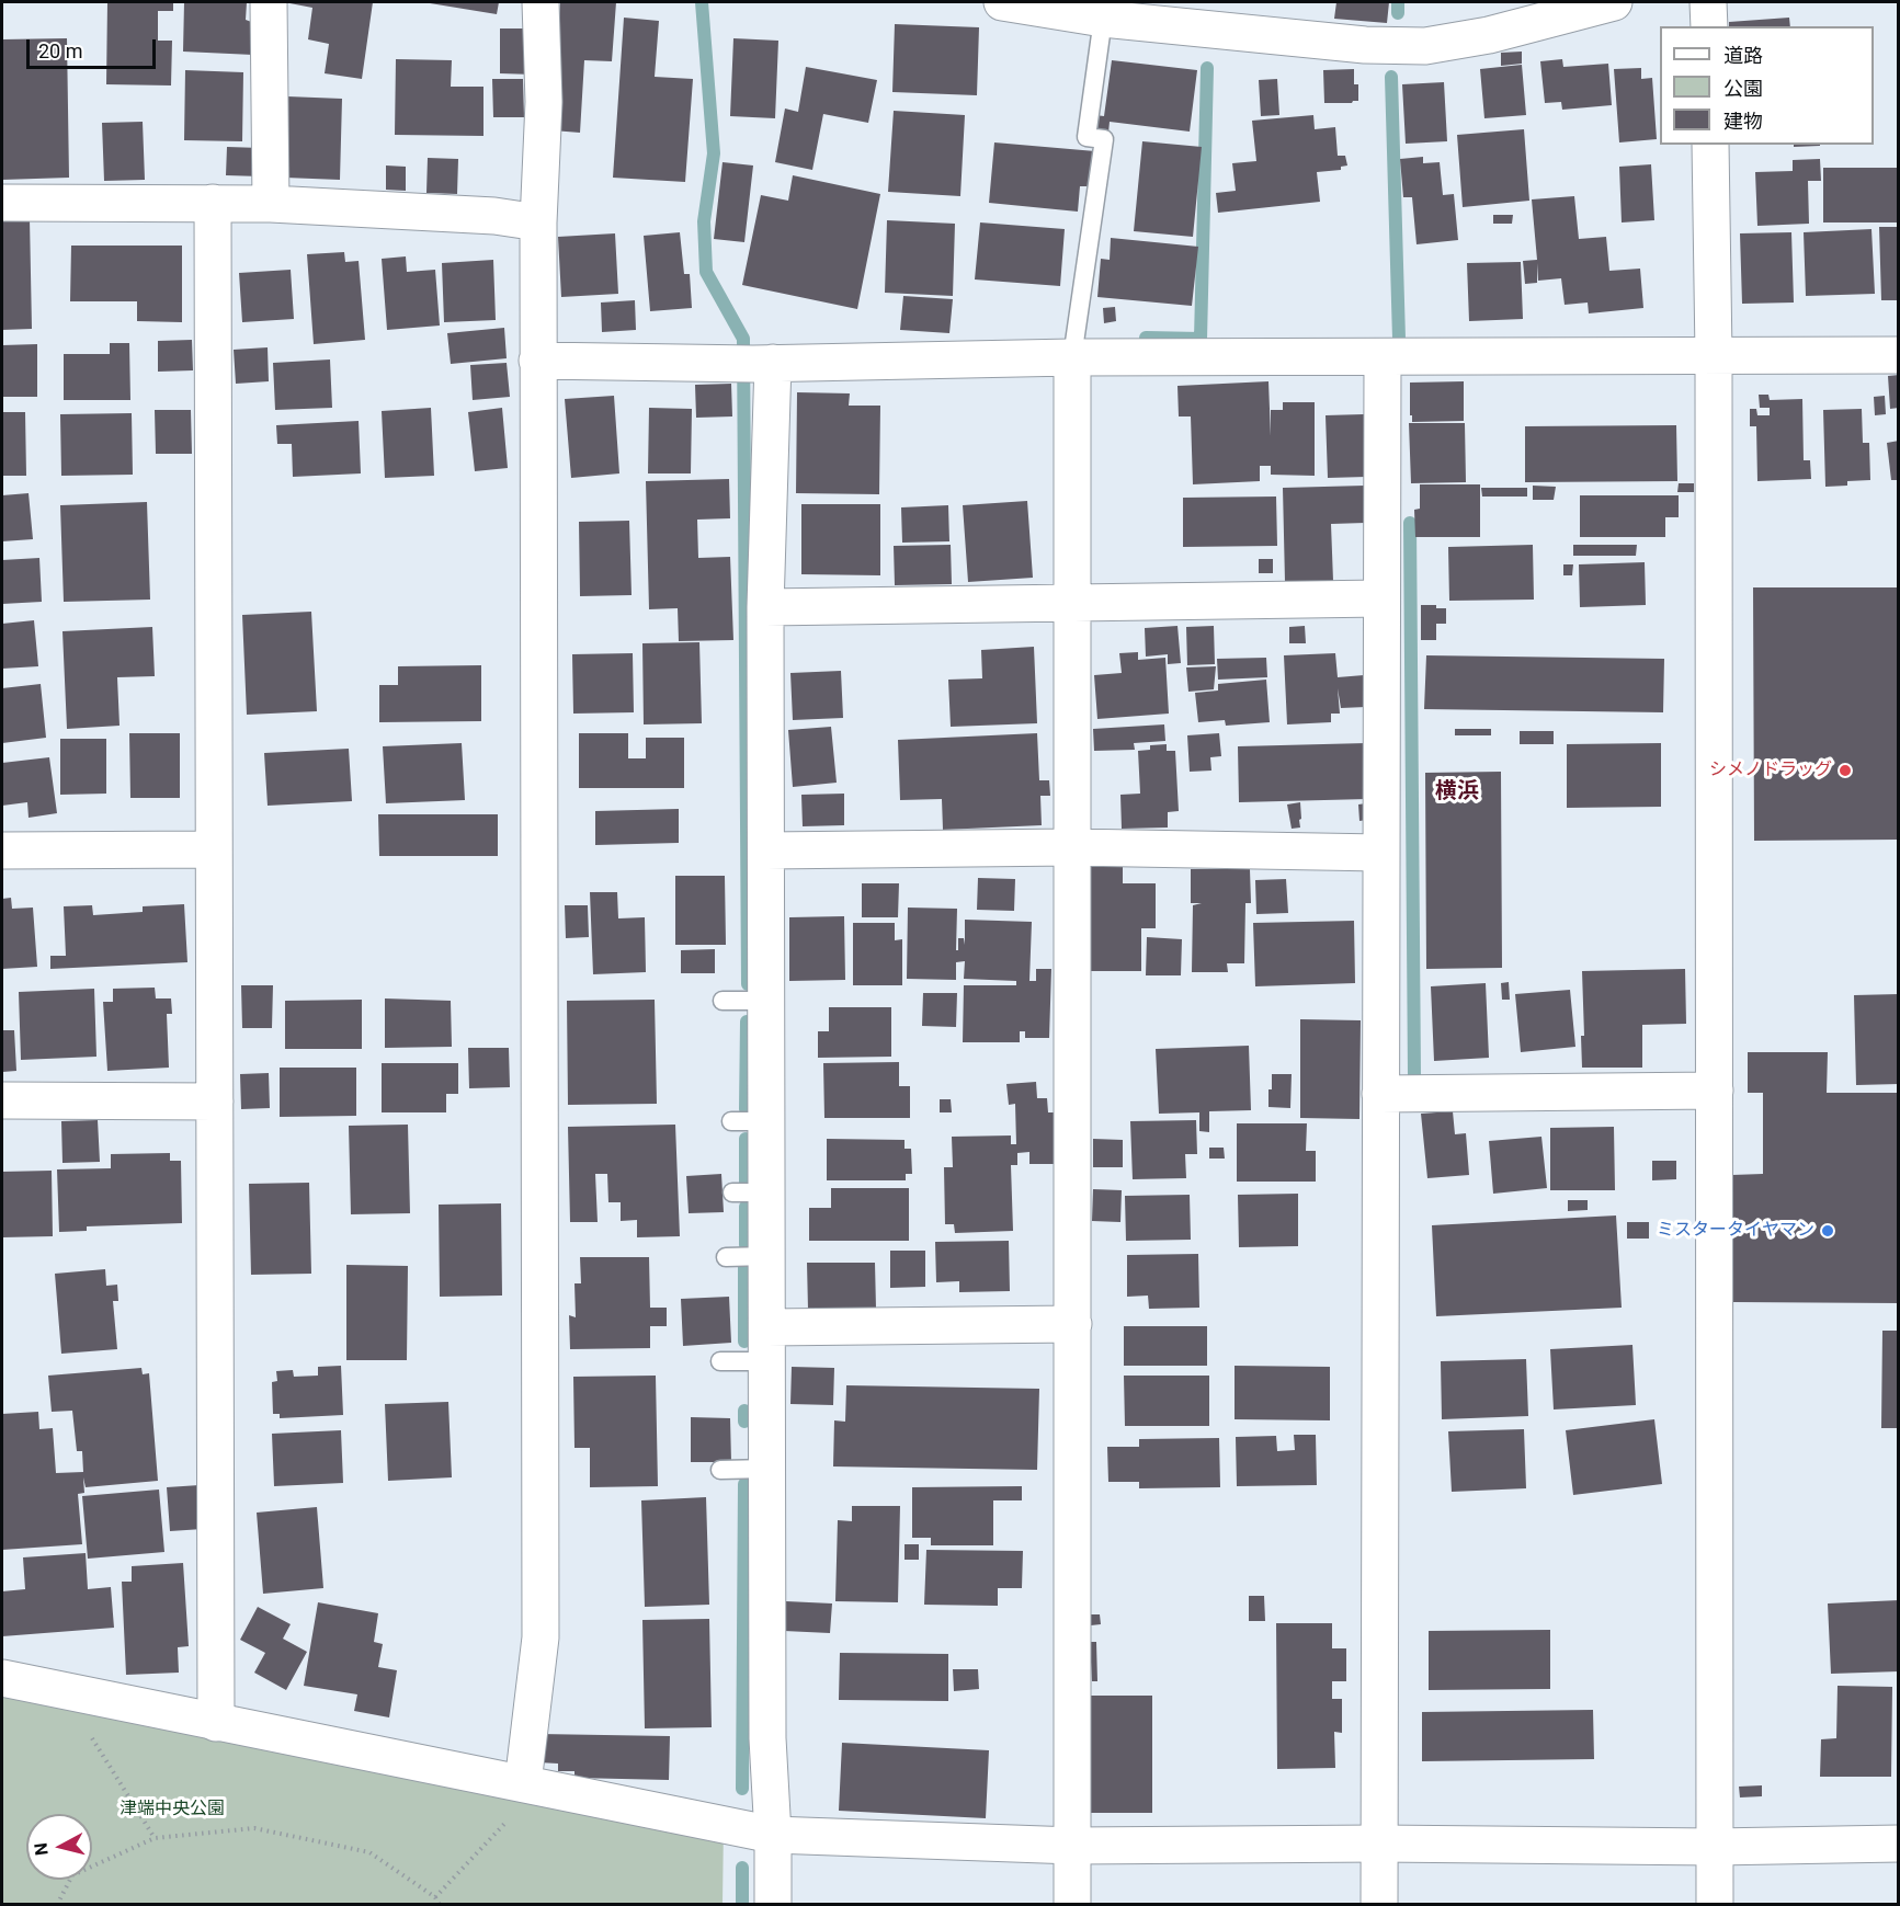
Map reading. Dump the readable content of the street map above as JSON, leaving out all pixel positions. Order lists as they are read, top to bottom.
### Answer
{
  "districts": ["横浜"],
  "parks": ["津端中央公園"],
  "places": ["シメノドラッグ", "ミスタータイヤマン"],
  "legend": ["道路", "公園", "建物"],
  "scale_bar": "20 m",
  "north": "left"
}
